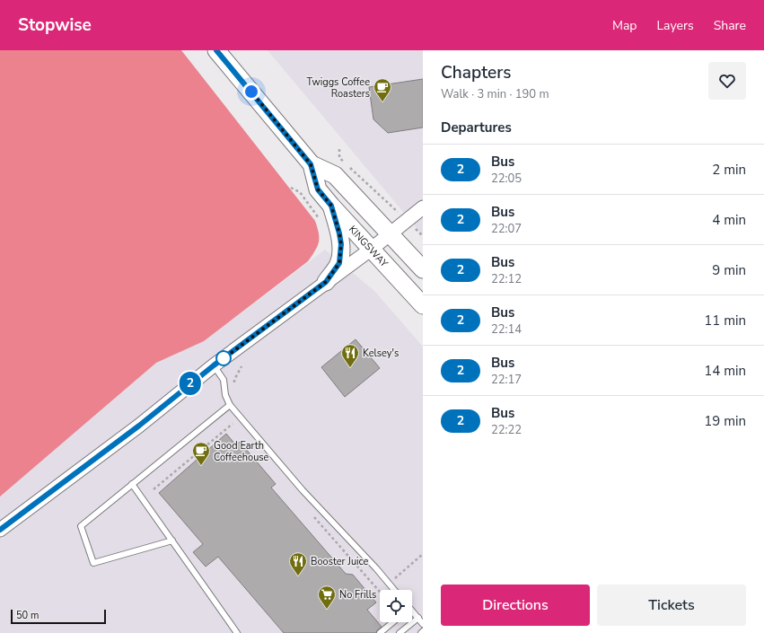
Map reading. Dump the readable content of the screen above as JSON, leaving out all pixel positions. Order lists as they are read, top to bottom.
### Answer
{
  "streets": {
    "main road": ["KINGSWAY"]
  },
  "places": {
    "cafe": ["Twiggs Coffee Roasters", "Good Earth Coffeehouse"],
    "restaurant": ["Kelsey's", "Booster Juice"],
    "supermarket": ["No Frills"]
  },
  "lines": ["bus line 2"],
  "scale_bar": "50 m",
  "page": {
    "header": "Stopwise",
    "nav": ["Map", "Layers", "Share"],
    "on_map": "2",
    "heading": [
      ["Chapters", "Walk · 3 min · 190 m"],
      "Departures"
    ],
    "list": [
      {
        "mark": "2",
        "name": "Bus",
        "note": "22:05",
        "value": "2 min"
      },
      {
        "mark": "2",
        "name": "Bus",
        "note": "22:07",
        "value": "4 min"
      },
      {
        "mark": "2",
        "name": "Bus",
        "note": "22:12",
        "value": "9 min"
      },
      {
        "mark": "2",
        "name": "Bus",
        "note": "22:14",
        "value": "11 min"
      },
      {
        "mark": "2",
        "name": "Bus",
        "note": "22:17",
        "value": "14 min"
      },
      {
        "mark": "2",
        "name": "Bus",
        "note": "22:22",
        "value": "19 min"
      }
    ],
    "buttons": ["Directions", "Tickets"],
    "scale": "50 m"
  }
}
